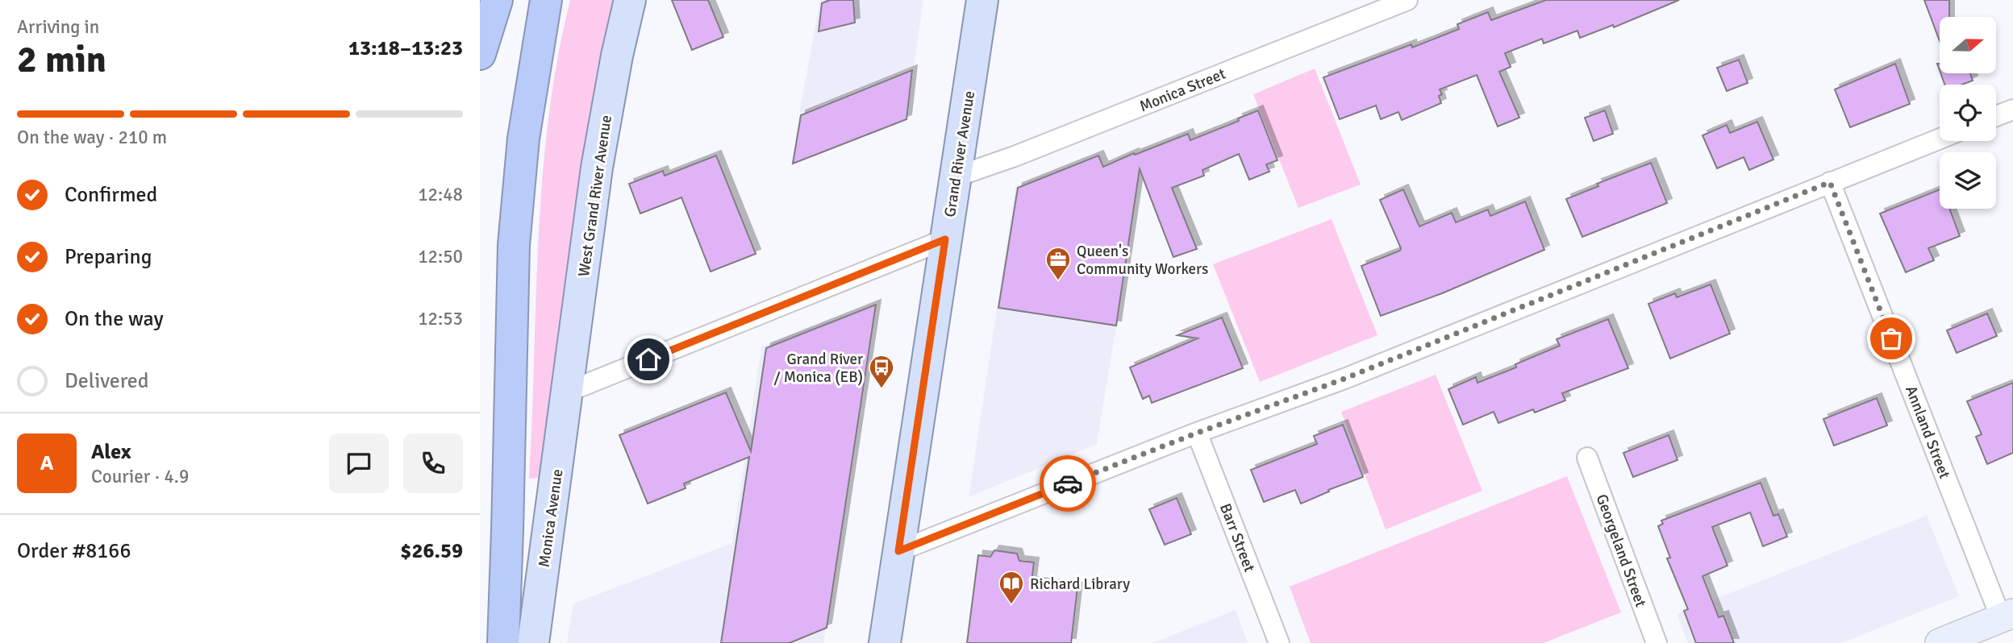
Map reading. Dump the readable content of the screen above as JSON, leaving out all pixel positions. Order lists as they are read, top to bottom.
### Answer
{
  "streets": {
    "main road": ["Grand River Avenue", "West Grand River Avenue", "Monica Avenue"],
    "street": [
      "Monica Street",
      "Annland Street",
      "Barr Street",
      "Georgeland Street"
    ]
  },
  "crossings": [
    ["Monica Street", "Grand River Avenue"],
    ["West Grand River Avenue", "Monica Avenue"]
  ],
  "places": {
    "office": ["Queen's Community Workers"],
    "bus stop": ["Grand River / Monica (EB)"],
    "library": ["Richard Library"]
  },
  "north": "right",
  "page": {
    "heading": ["2 min", "Arriving in", "13:18–13:23"],
    "panel": [
      "Alex",
      "Courier · 4.9",
      "Order #8166",
      "$26.59"
    ],
    "bar": "On the way · 210 m",
    "list": [
      ["Confirmed", "12:48"],
      ["Preparing", "12:50"],
      ["On the way", "12:53"],
      "Delivered"
    ],
    "round": "A"
  }
}
